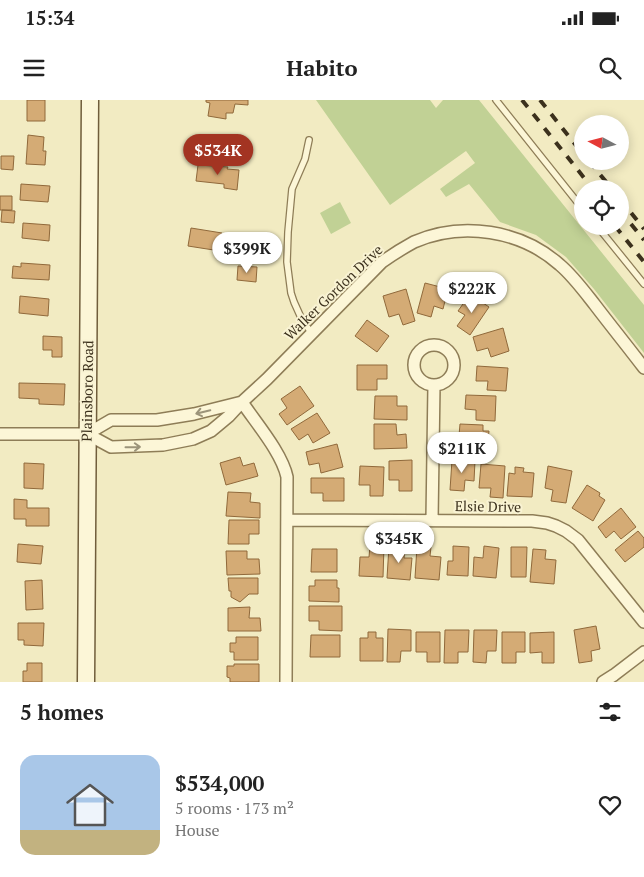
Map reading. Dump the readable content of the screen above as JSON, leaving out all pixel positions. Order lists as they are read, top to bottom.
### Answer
{
  "streets": {
    "street": ["Walker Gordon Drive", "Plainsboro Road", "Elsie Drive"]
  },
  "crossings": [
    ["Walker Gordon Drive", "Plainsboro Road"]
  ],
  "north": "left",
  "page": {
    "status": "15:34",
    "header": "Habito",
    "price": [
      "$534K",
      "$399K",
      "$222K",
      "$211K",
      "$345K"
    ],
    "heading": "5 homes",
    "list": [
      {
        "name": "$534,000",
        "note": "5 rooms · 173 m² · House"
      }
    ]
  }
}
